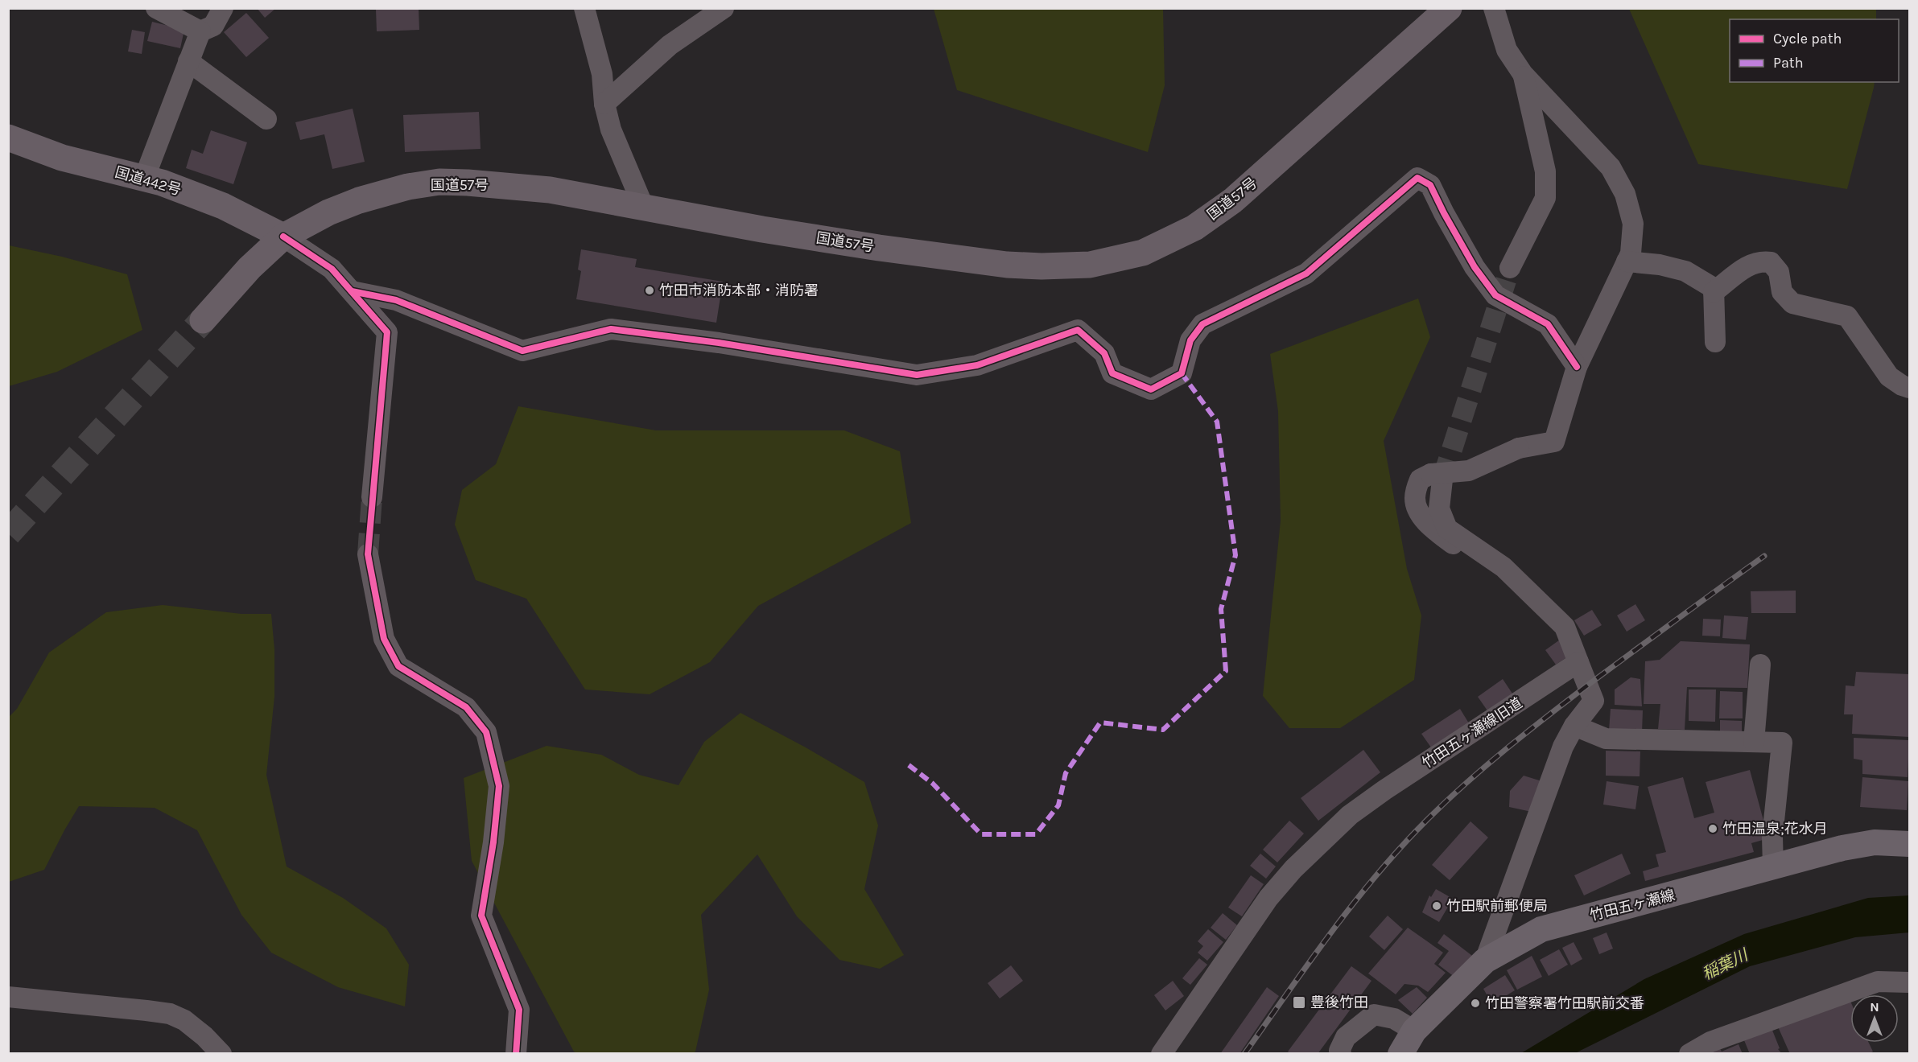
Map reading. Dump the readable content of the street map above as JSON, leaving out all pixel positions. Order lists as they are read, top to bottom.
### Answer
{
  "streets": {
    "highway": ["国道442号", "国道57号"],
    "main road": ["竹田五ヶ瀬線"],
    "street": ["竹田五ヶ瀬線旧道"]
  },
  "crossings": [
    ["国道442号", "国道57号"]
  ],
  "water": ["稲葉川"],
  "places": {
    "other": [
      "竹田市消防本部・消防署",
      "竹田温泉;花水月",
      "竹田駅前郵便局",
      "竹田警察署竹田駅前交番"
    ],
    "transit": ["豊後竹田"]
  },
  "legend": ["Cycle path", "Path"],
  "north": "top"
}
